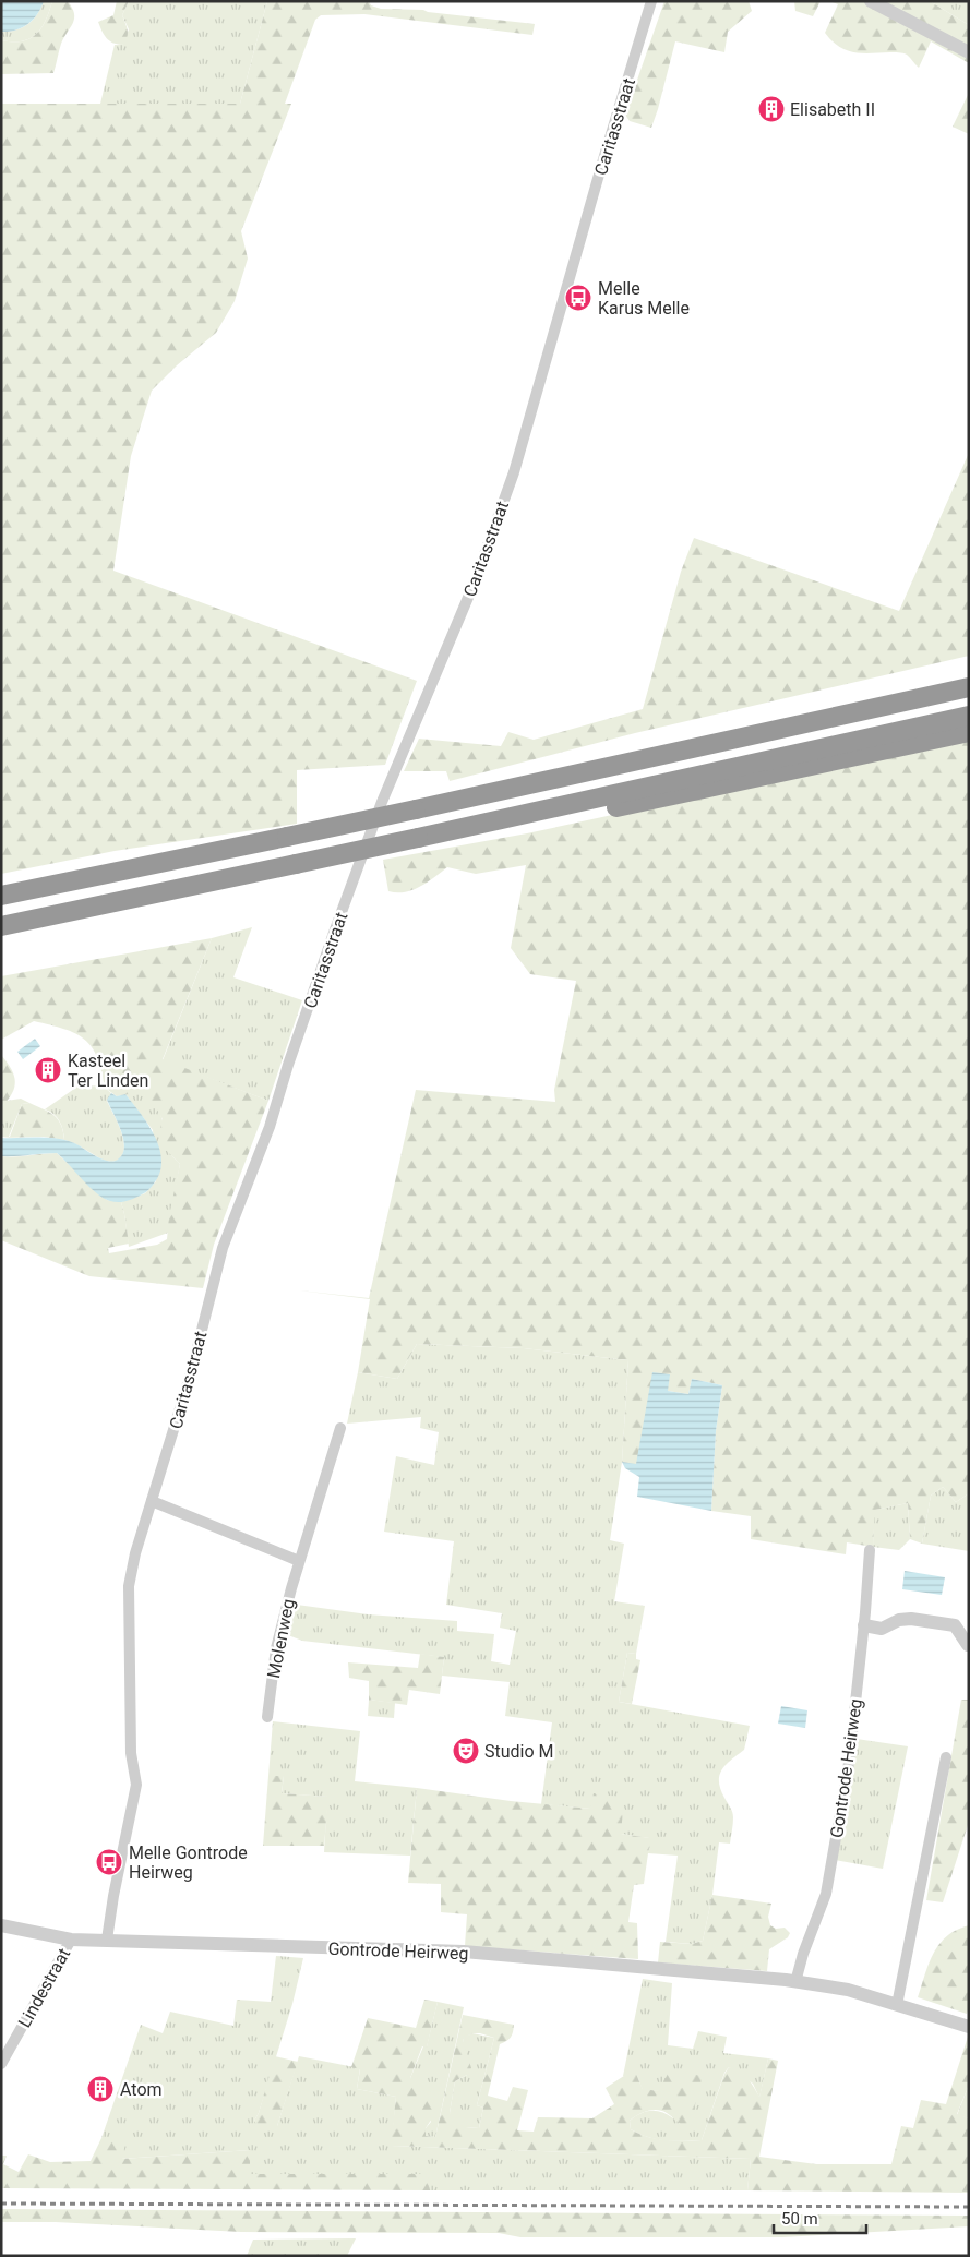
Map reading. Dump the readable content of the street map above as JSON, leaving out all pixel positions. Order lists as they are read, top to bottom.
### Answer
{
  "streets": {
    "street": [
      "Caritasstraat",
      "Molenweg",
      "Gontrode Heirweg",
      "Lindestraat"
    ]
  },
  "crossings": [
    ["Caritasstraat", "Gontrode Heirweg"],
    ["Gontrode Heirweg", "Lindestraat"]
  ],
  "places": {
    "building": ["Elisabeth II", "Kasteel Ter Linden", "Atom"],
    "bus stop": ["Melle Karus Melle", "Melle Gontrode Heirweg"],
    "theatre": ["Studio M"]
  },
  "scale_bar": "50 m"
}
